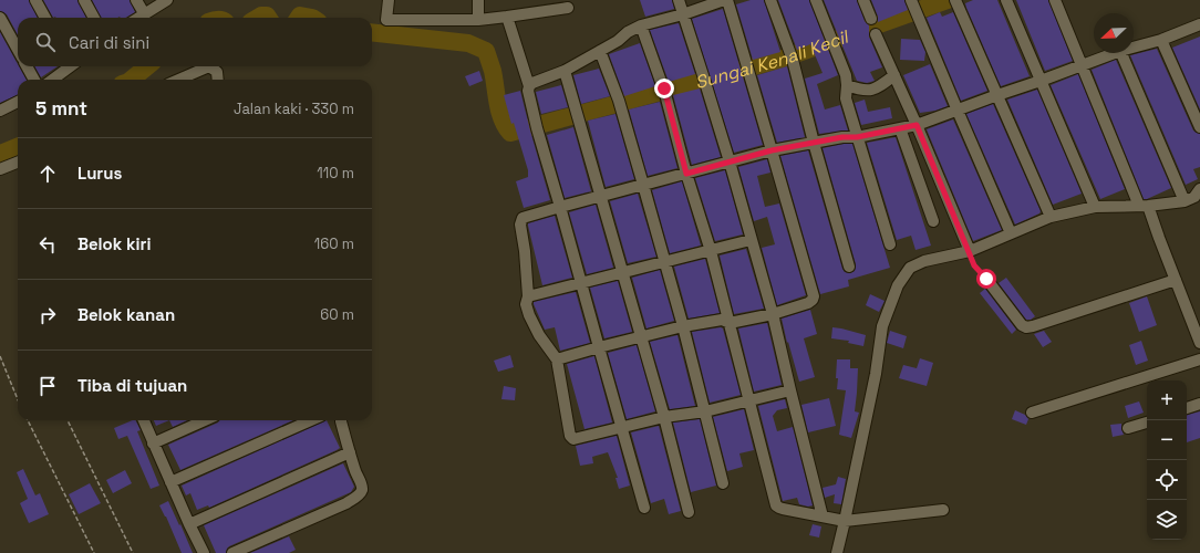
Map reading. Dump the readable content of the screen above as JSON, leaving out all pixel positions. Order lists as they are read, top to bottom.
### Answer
{
  "water": ["Sungai Kenali Kecil"],
  "north": "bottom left",
  "page": {
    "search": "Cari di sini",
    "heading": ["5 mnt", "Jalan kaki · 330 m"],
    "list": [
      ["Lurus", "110 m"],
      ["Belok kiri", "160 m"],
      ["Belok kanan", "60 m"],
      "Tiba di tujuan"
    ],
    "map_buttons": ["+", "−"]
  }
}
